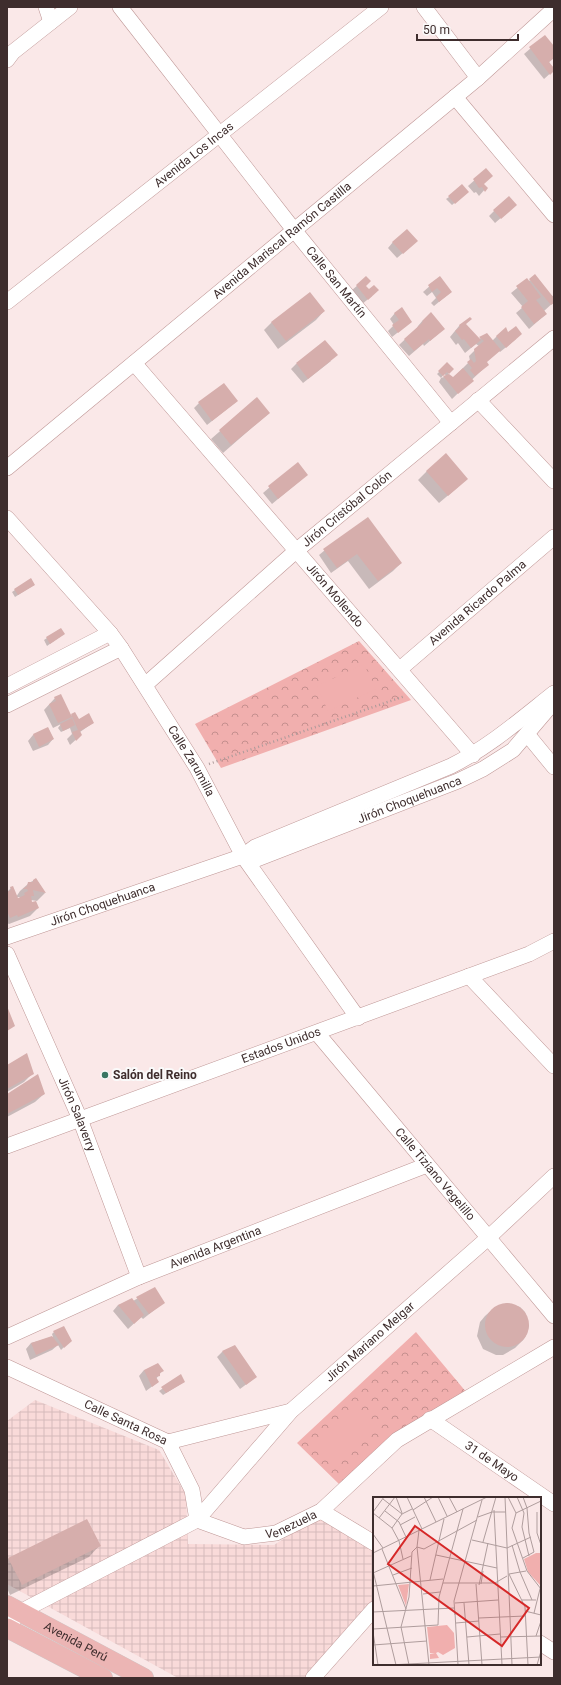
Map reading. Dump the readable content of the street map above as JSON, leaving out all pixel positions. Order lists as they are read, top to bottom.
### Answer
{
  "streets": {
    "main road": ["Avenida Perú"],
    "street": [
      "Avenida Los Incas",
      "Avenida Mariscal Ramón Castilla",
      "Calle San Martín",
      "Jirón Cristóbal Colón",
      "Jirón Mollendo",
      "Avenida Ricardo Palma",
      "Calle Zarumilla",
      "Jirón Choquehuanca",
      "Estados Unidos",
      "Jirón Salaverry",
      "Calle Tiziano Vegelillo",
      "Avenida Argentina",
      "Jirón Mariano Melgar",
      "Calle Santa Rosa",
      "31 de Mayo",
      "Venezuela"
    ]
  },
  "crossings": [
    ["Avenida Los Incas", "Calle San Martín"],
    ["Avenida Mariscal Ramón Castilla", "Calle San Martín"],
    ["Avenida Mariscal Ramón Castilla", "Jirón Mollendo"],
    ["Calle San Martín", "Jirón Cristóbal Colón"],
    ["Jirón Cristóbal Colón", "Jirón Mollendo"],
    ["Jirón Cristóbal Colón", "Calle Zarumilla"],
    ["Jirón Mollendo", "Avenida Ricardo Palma"],
    ["Jirón Mollendo", "Jirón Choquehuanca"],
    ["Calle Zarumilla", "Jirón Choquehuanca"],
    ["Calle Zarumilla", "Estados Unidos"],
    ["Estados Unidos", "Jirón Salaverry"],
    ["Estados Unidos", "Calle Tiziano Vegelillo"],
    ["Jirón Salaverry", "Avenida Argentina"],
    ["Calle Tiziano Vegelillo", "Avenida Argentina"],
    ["Calle Tiziano Vegelillo", "Jirón Mariano Melgar"],
    ["Jirón Mariano Melgar", "Calle Santa Rosa"],
    ["Jirón Mariano Melgar", "Venezuela"],
    ["Calle Santa Rosa", "Venezuela"],
    ["31 de Mayo", "Venezuela"]
  ],
  "places": ["Salón del Reino"],
  "scale_bar": "50 m"
}
